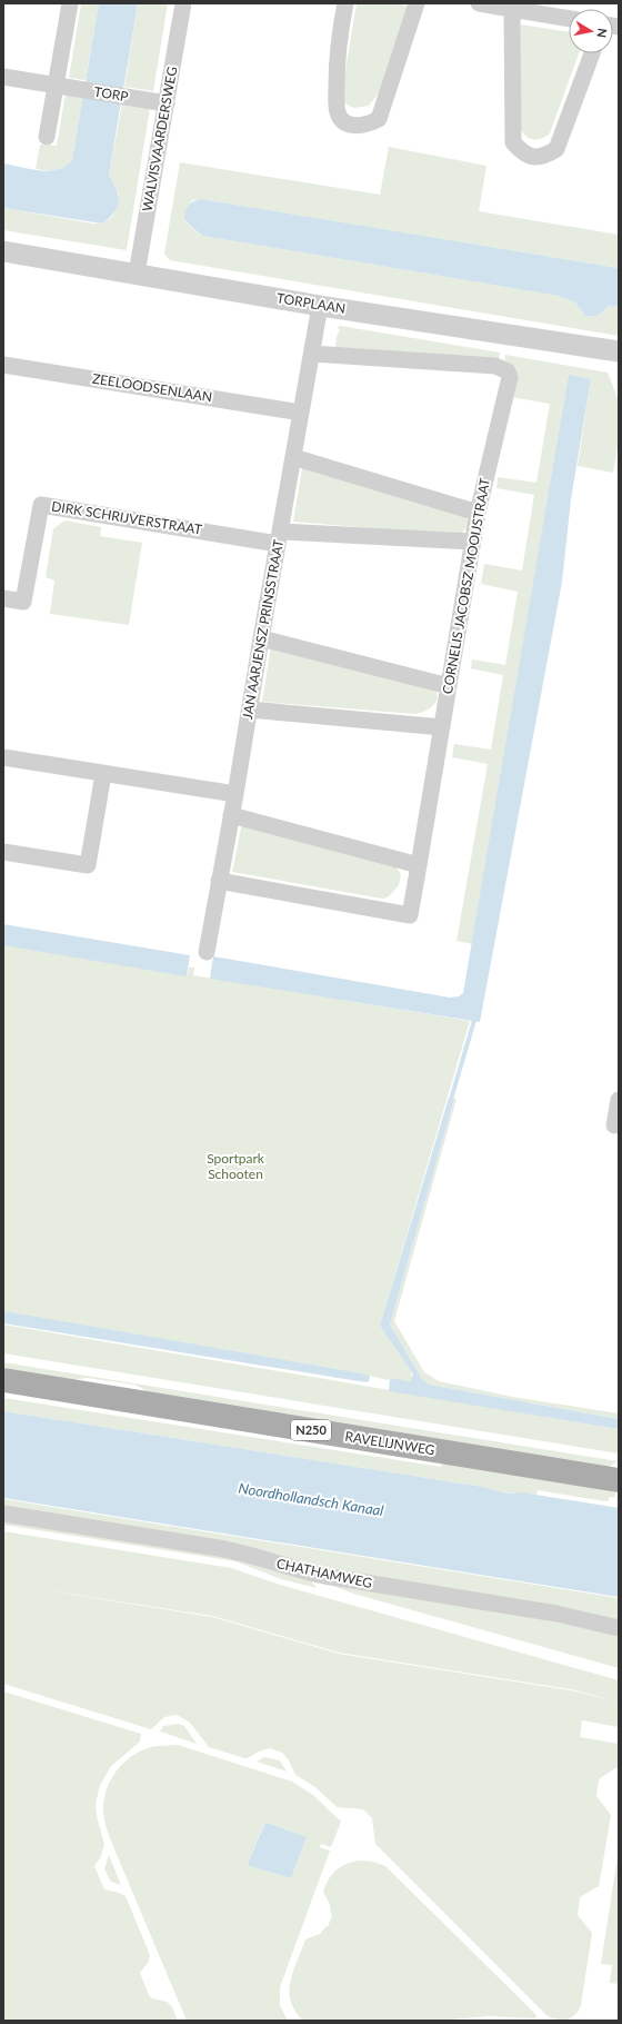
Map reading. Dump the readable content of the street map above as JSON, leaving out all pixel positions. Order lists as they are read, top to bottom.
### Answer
{
  "streets": {
    "main road": ["N250", "RAVELIJNWEG"],
    "street": [
      "TORP",
      "WALVISVAARDERSWEG",
      "TORPLAAN",
      "ZEELOODSENLAAN",
      "DIRK SCHRIJVERSTRAAT",
      "CORNELIS JACOBSZ MOOIJSTRAAT",
      "JAN AARJENSZ PRINSSTRAAT",
      "CHATHAMWEG"
    ]
  },
  "crossings": [
    ["TORP", "WALVISVAARDERSWEG"],
    ["WALVISVAARDERSWEG", "TORPLAAN"],
    ["TORPLAAN", "JAN AARJENSZ PRINSSTRAAT"],
    ["ZEELOODSENLAAN", "JAN AARJENSZ PRINSSTRAAT"],
    ["DIRK SCHRIJVERSTRAAT", "JAN AARJENSZ PRINSSTRAAT"],
    ["CORNELIS JACOBSZ MOOIJSTRAAT", "JAN AARJENSZ PRINSSTRAAT"]
  ],
  "water": ["Noordhollandsch Kanaal"],
  "parks": ["Sportpark Schooten"],
  "north": "right"
}
